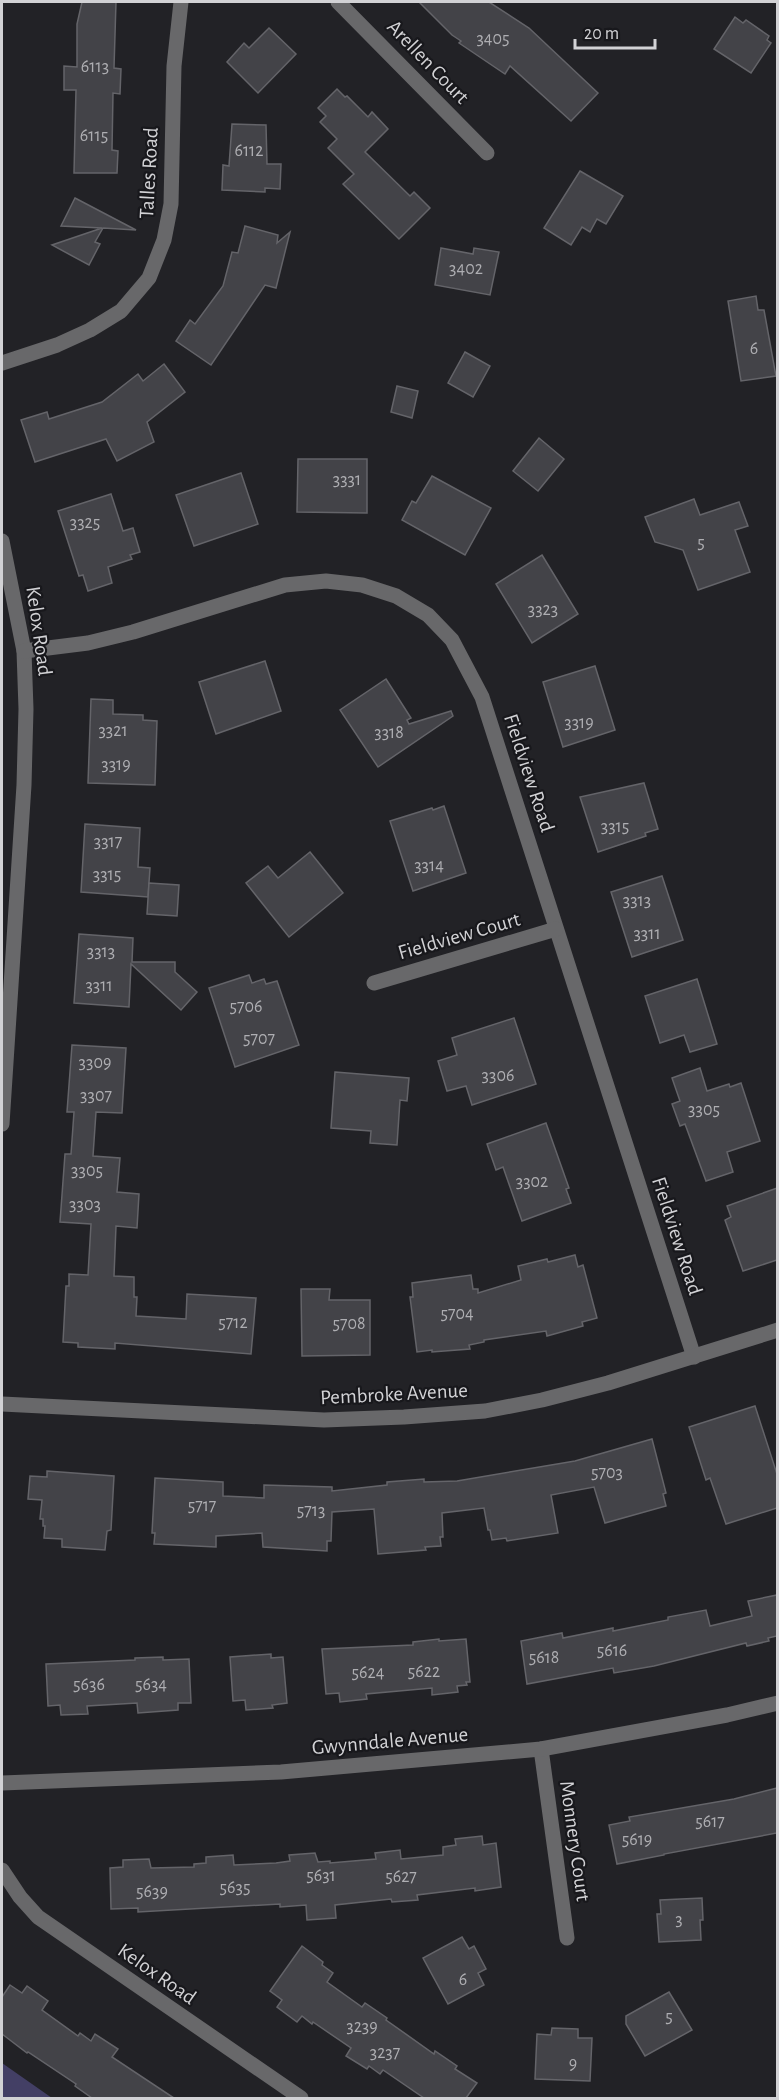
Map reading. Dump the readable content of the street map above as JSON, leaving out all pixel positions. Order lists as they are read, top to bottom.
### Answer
{
  "streets": {
    "street": [
      "Arellen Court",
      "Talles Road",
      "Kelox Road",
      "Fieldview Road",
      "Fieldview Court",
      "Pembroke Avenue",
      "Gwynndale Avenue",
      "Monnery Court"
    ]
  },
  "crossings": [
    ["Kelox Road", "Fieldview Road"],
    ["Fieldview Road", "Fieldview Court"],
    ["Fieldview Road", "Pembroke Avenue"],
    ["Gwynndale Avenue", "Monnery Court"]
  ],
  "house_numbers": [
    "3405",
    "6113",
    "6115",
    "6112",
    "3402",
    "6",
    "3331",
    "3325",
    "5",
    "3323",
    "3319",
    "3321",
    "3318",
    "3319",
    "3315",
    "3317",
    "3314",
    "3315",
    "3313",
    "3311",
    "3313",
    "3311",
    "5706",
    "5707",
    "3309",
    "3306",
    "3307",
    "3305",
    "3305",
    "3302",
    "3303",
    "5704",
    "5712",
    "5708",
    "5703",
    "5717",
    "5713",
    "5616",
    "5618",
    "5622",
    "5624",
    "5636",
    "5634",
    "5617",
    "5619",
    "5631",
    "5627",
    "5635",
    "5639",
    "3",
    "6",
    "5",
    "3239",
    "3237",
    "9"
  ],
  "scale_bar": "20 m"
}
